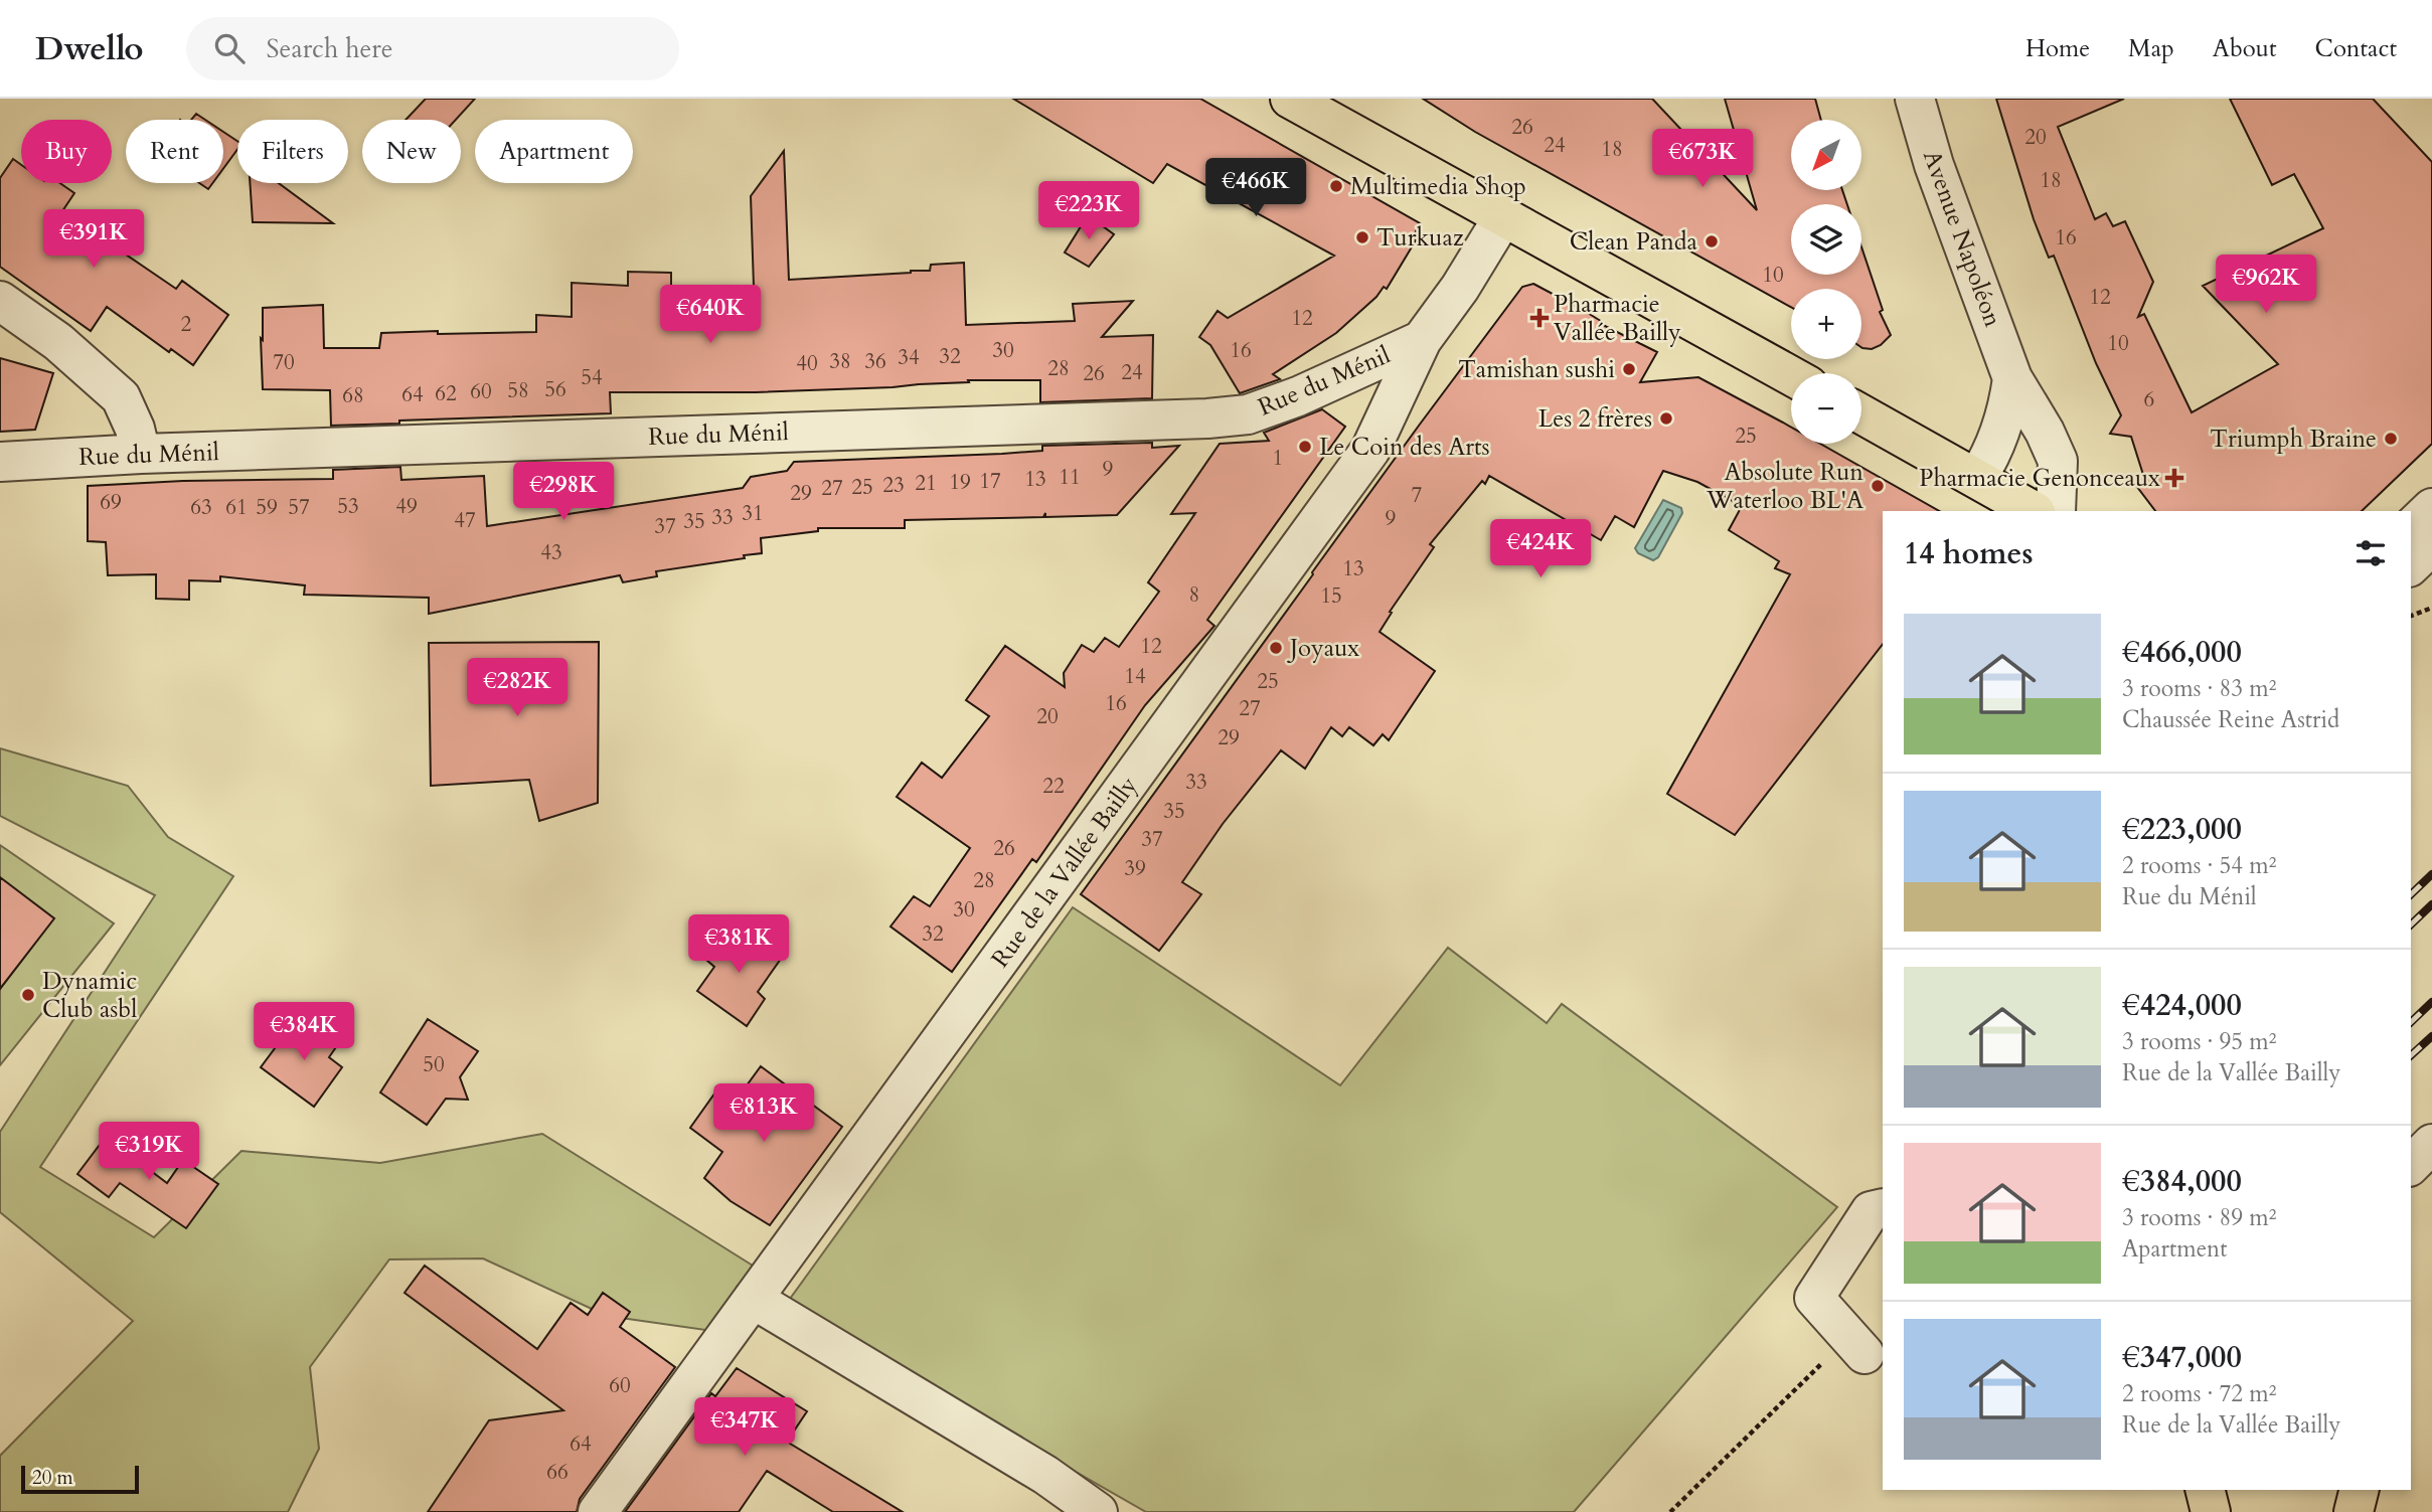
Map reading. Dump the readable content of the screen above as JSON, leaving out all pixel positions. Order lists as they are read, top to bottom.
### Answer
{
  "streets": {
    "street": ["Avenue Napoléon", "Rue du Ménil", "Rue de la Vallée Bailly"]
  },
  "crossings": [
    ["Rue du Ménil", "Rue de la Vallée Bailly"]
  ],
  "places": {
    "other": [
      "Multimedia Shop",
      "Turkuaz",
      "Clean Panda",
      "Tamishan sushi",
      "Les 2 frères",
      "Triumph Braine",
      "Le Coin des Arts",
      "Absolute Run Waterloo BL'A",
      "Joyaux",
      "Dynamic Club asbl"
    ],
    "health": ["Pharmacie Vallée Bailly", "Pharmacie Genonceaux"]
  },
  "house_numbers": [
    "26",
    "20",
    "24",
    "18",
    "18",
    "16",
    "10",
    "12",
    "12",
    "2",
    "10",
    "30",
    "16",
    "32",
    "34",
    "38",
    "36",
    "70",
    "40",
    "28",
    "24",
    "26",
    "54",
    "56",
    "58",
    "60",
    "62",
    "64",
    "68",
    "6",
    "25",
    "1",
    "9",
    "11",
    "13",
    "17",
    "19",
    "21",
    "23",
    "25",
    "27",
    "29",
    "7",
    "69",
    "53",
    "49",
    "63",
    "61",
    "59",
    "57",
    "31",
    "33",
    "9",
    "47",
    "35",
    "37",
    "43",
    "13",
    "8",
    "15",
    "12",
    "14",
    "25",
    "16",
    "27",
    "20",
    "29",
    "33",
    "22",
    "35",
    "37",
    "26",
    "39",
    "28",
    "30",
    "32",
    "50",
    "60",
    "64",
    "66"
  ],
  "scale_bar": "20 m",
  "north": "bottom left",
  "page": {
    "header": "Dwello",
    "search": "Search here",
    "nav": [
      "Home",
      "Map",
      "About",
      "Contact"
    ],
    "map_buttons": ["+", "−"],
    "chip": [
      "Buy",
      "Rent",
      "Filters",
      "New",
      "Apartment"
    ],
    "price": [
      "€673K",
      "€466K",
      "€223K",
      "€391K",
      "€962K",
      "€640K",
      "€298K",
      "€424K",
      "€282K",
      "€381K",
      "€384K",
      "€813K",
      "€319K",
      "€347K"
    ],
    "heading": "14 homes",
    "list": [
      {
        "name": "€466,000",
        "note": "3 rooms · 83 m² · Chaussée Reine Astrid"
      },
      {
        "name": "€223,000",
        "note": "2 rooms · 54 m² · Rue du Ménil"
      },
      {
        "name": "€424,000",
        "note": "3 rooms · 95 m² · Rue de la Vallée Bailly"
      },
      {
        "name": "€384,000",
        "note": "3 rooms · 89 m² · Apartment"
      },
      {
        "name": "€347,000",
        "note": "2 rooms · 72 m² · Rue de la Vallée Bailly"
      }
    ],
    "scale": "20 m"
  }
}
